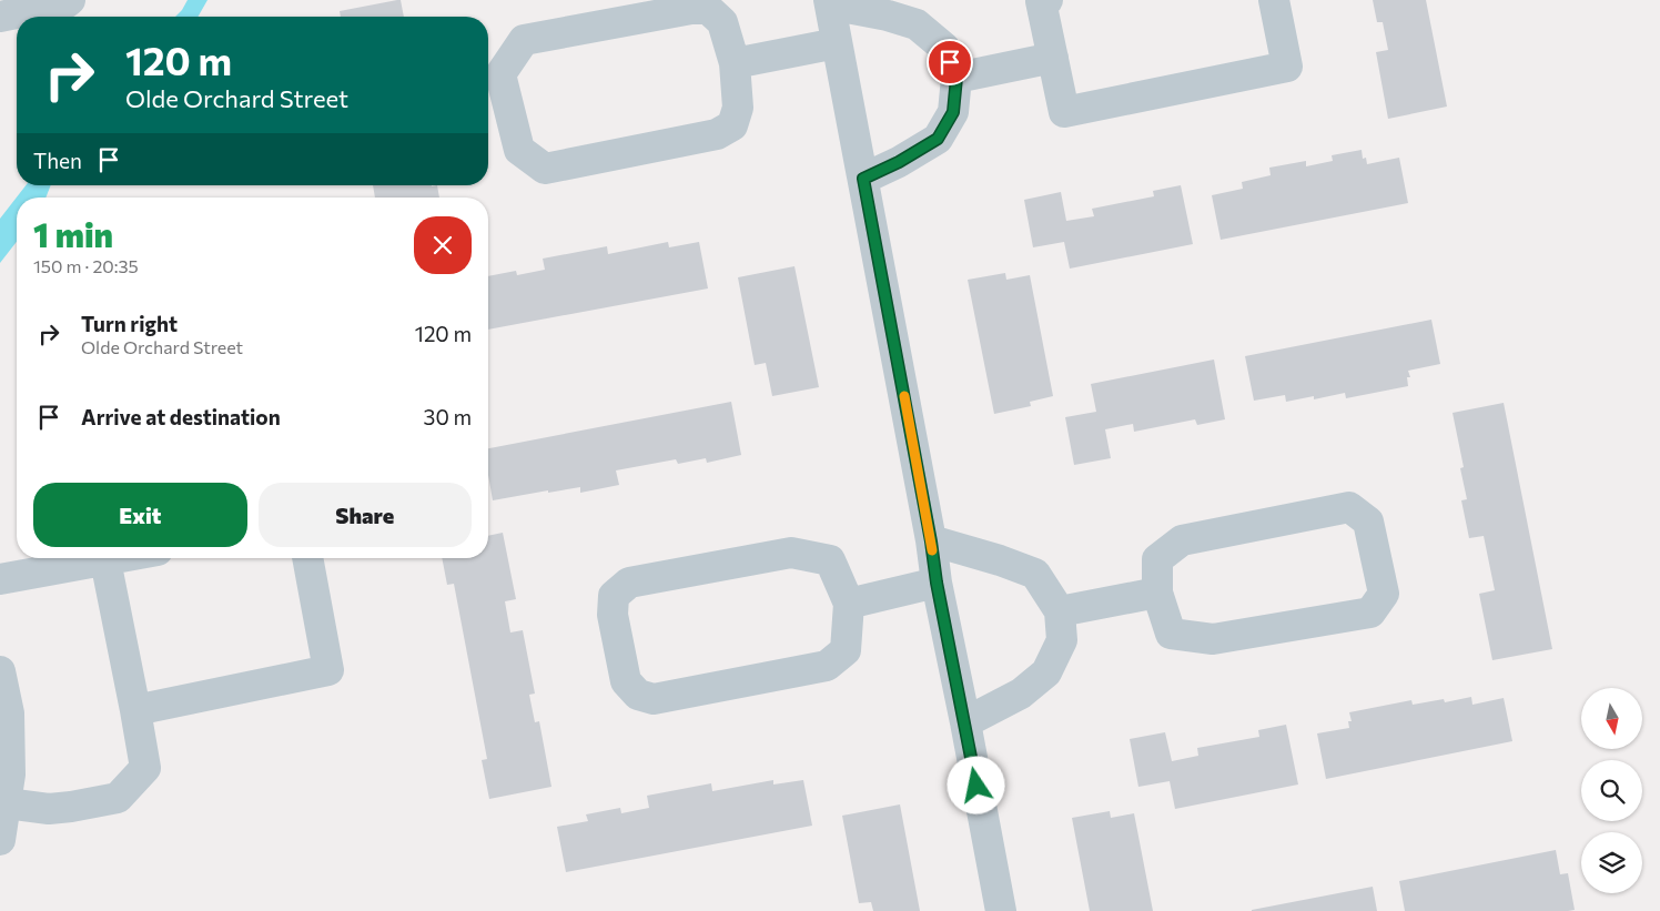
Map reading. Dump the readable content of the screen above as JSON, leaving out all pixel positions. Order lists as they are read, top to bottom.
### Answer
{
  "north": "bottom",
  "page": {
    "turn": ["120 m", "Olde Orchard Street"],
    "then": "Then",
    "heading": ["1 min", "150 m · 20:35"],
    "list": [
      {
        "name": "Turn right",
        "note": "Olde Orchard Street",
        "value": "120 m"
      },
      {
        "name": "Arrive at destination",
        "value": "30 m"
      }
    ],
    "buttons": ["Exit", "Share"]
  }
}
